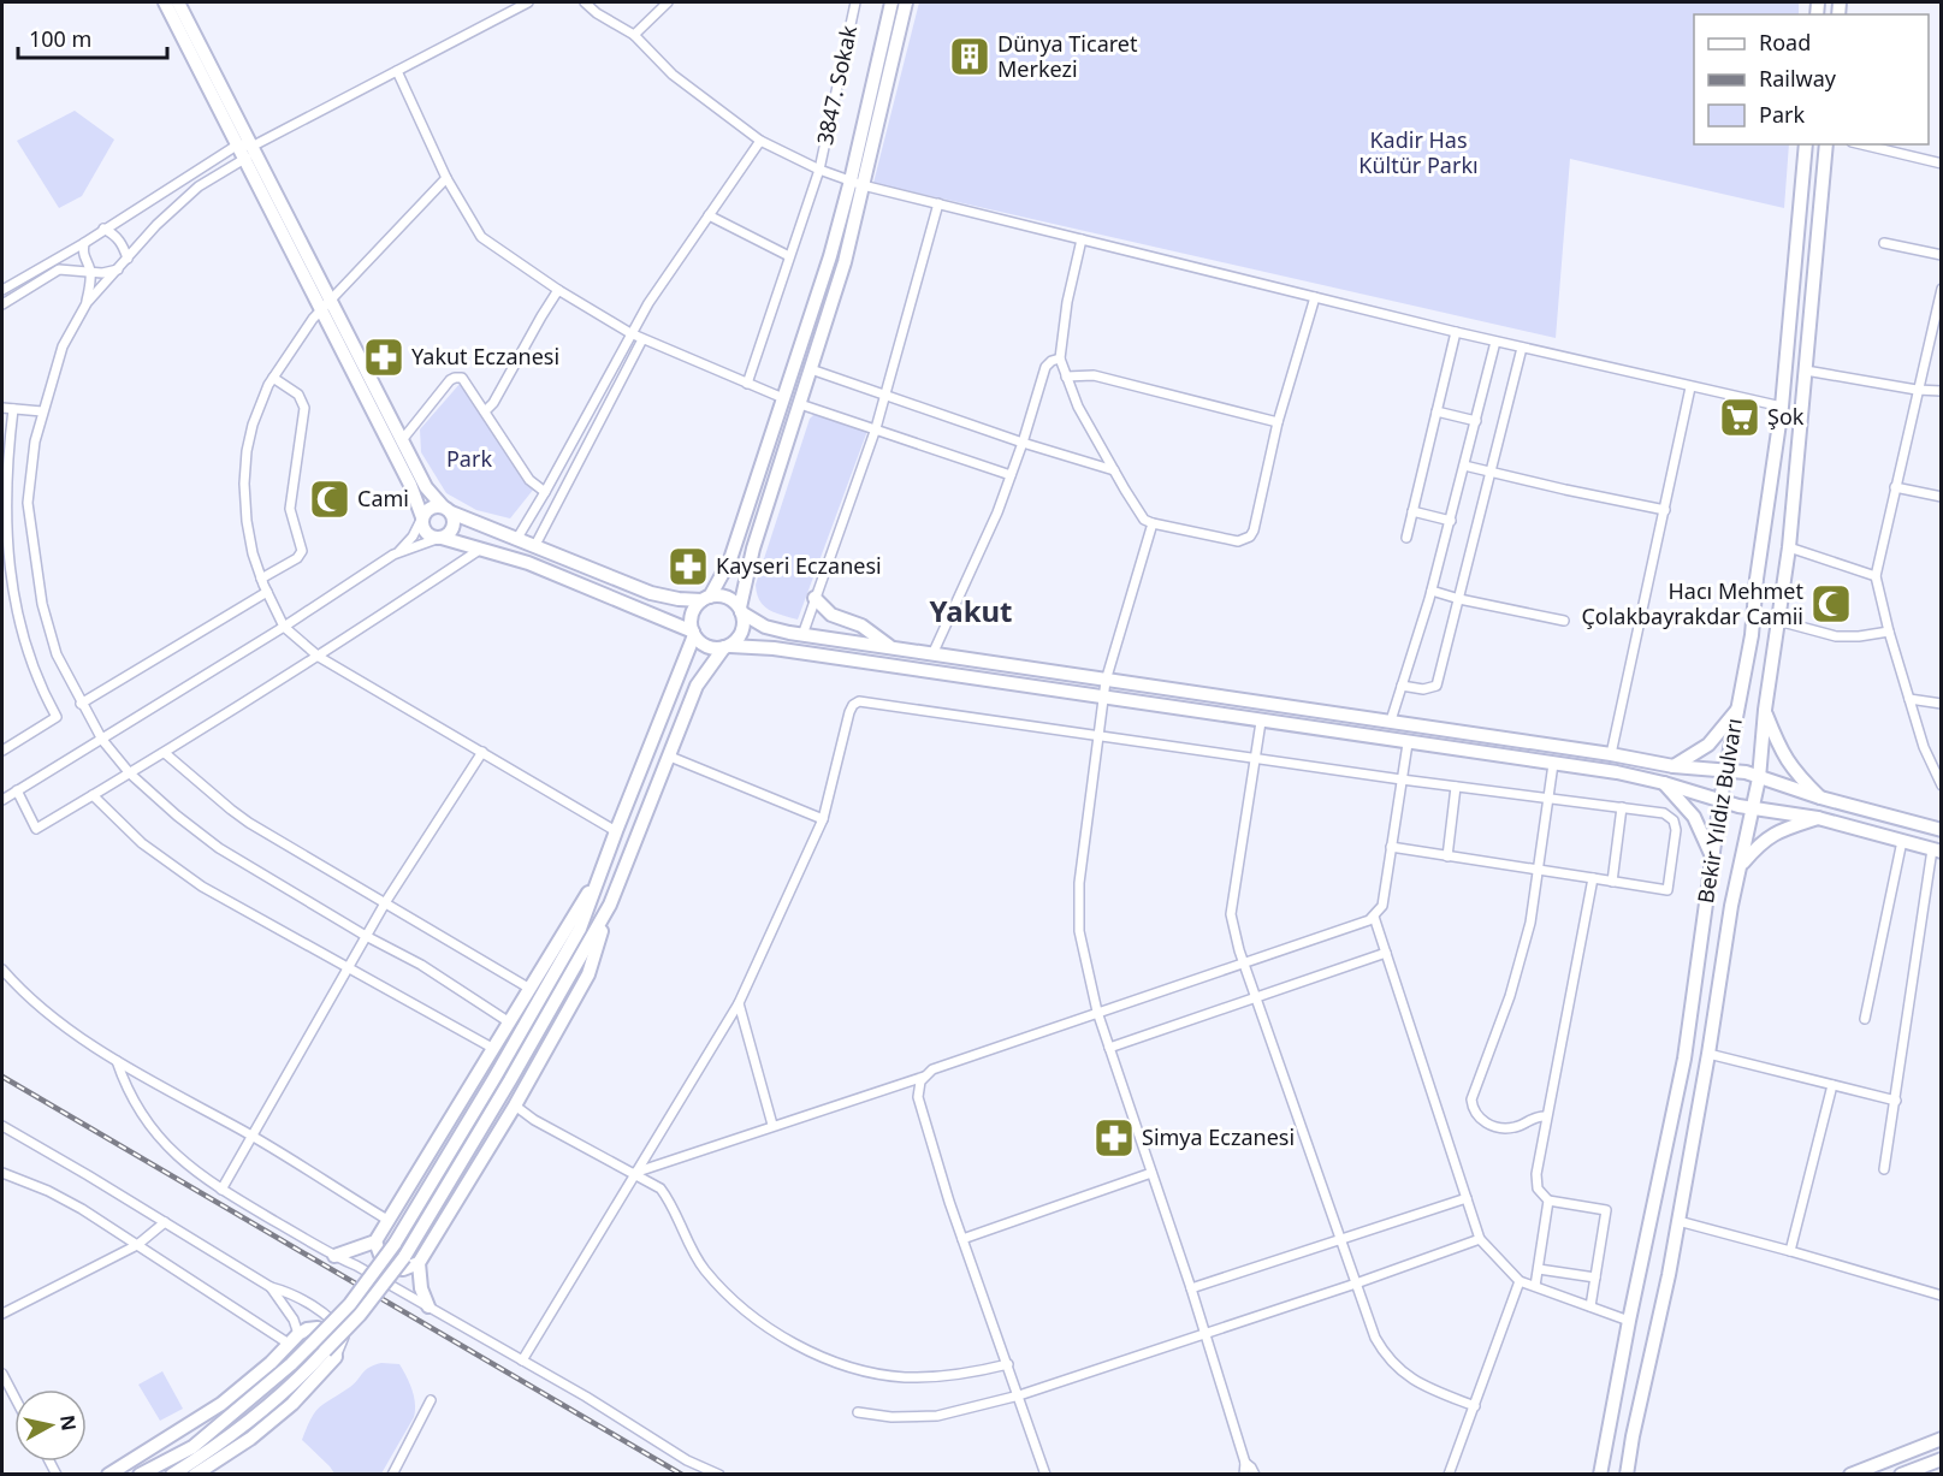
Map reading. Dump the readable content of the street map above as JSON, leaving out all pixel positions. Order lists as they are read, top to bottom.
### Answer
{
  "streets": {
    "street": ["3847. Sokak", "Bekir Yıldız Bulvarı"]
  },
  "districts": ["Yakut"],
  "parks": ["Kadir Has Kültür Parkı", "Park"],
  "places": {
    "building": ["Dünya Ticaret Merkezi"],
    "pharmacy": ["Yakut Eczanesi", "Kayseri Eczanesi", "Simya Eczanesi"],
    "supermarket": ["Şok"],
    "mosque": ["Cami", "Hacı Mehmet Çolakbayrakdar Camii"]
  },
  "legend": ["Road", "Railway", "Park"],
  "scale_bar": "100 m",
  "north": "right"
}
